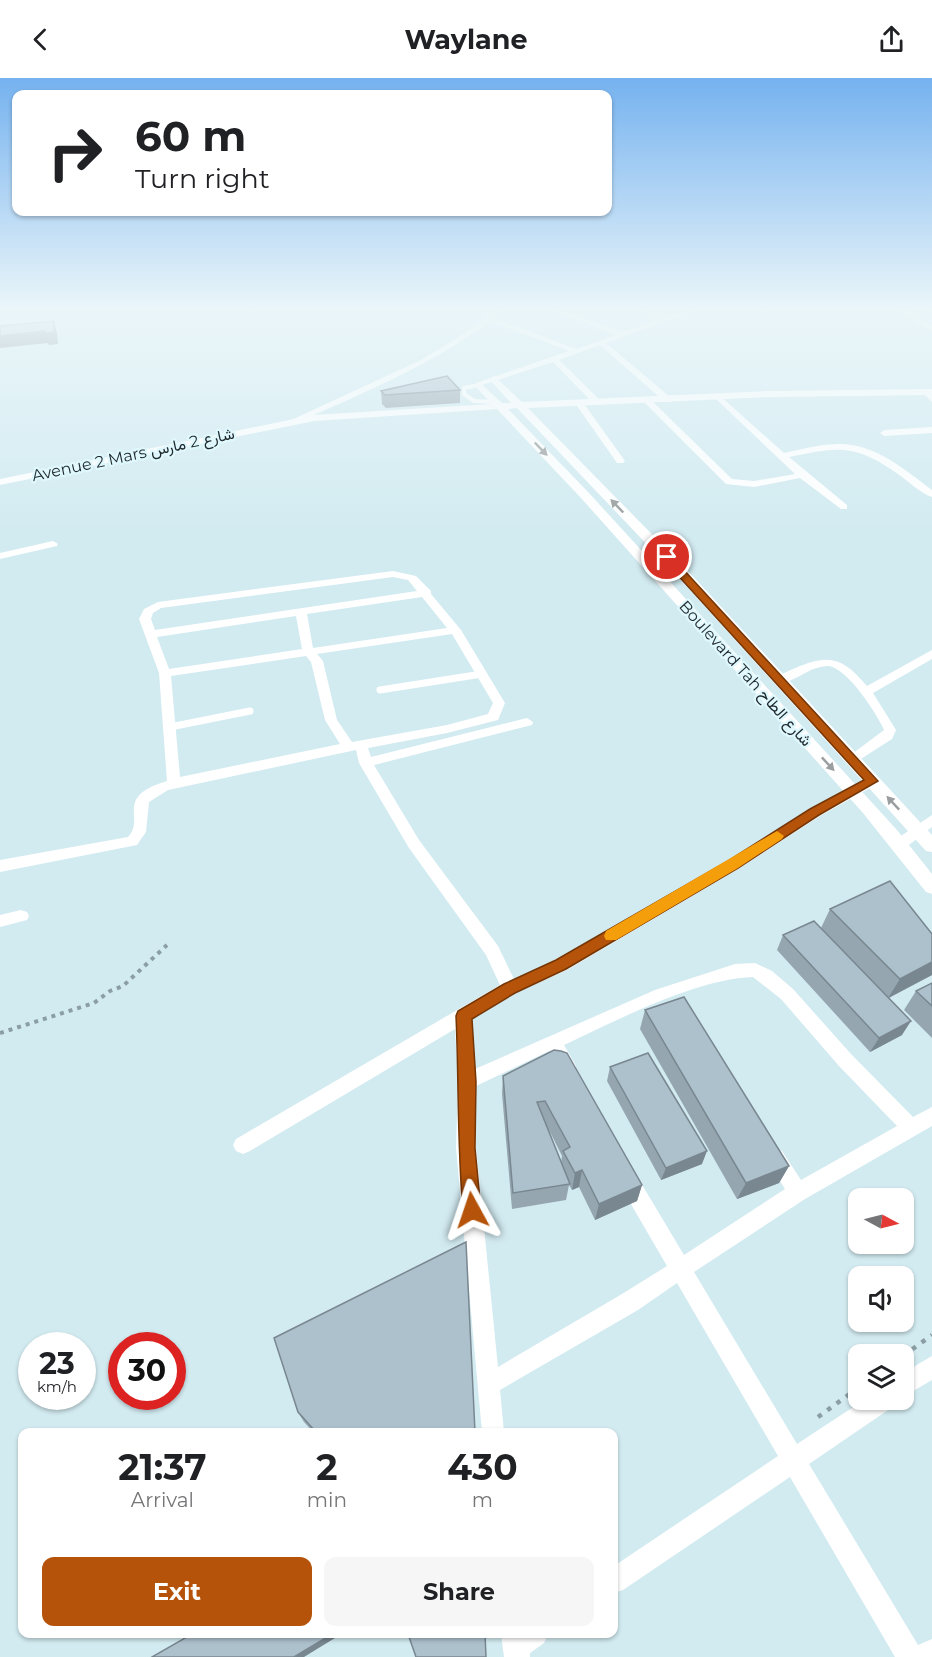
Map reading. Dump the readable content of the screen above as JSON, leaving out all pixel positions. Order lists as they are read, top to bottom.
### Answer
{
  "streets": {
    "street": ["Avenue 2 Mars شارع 2 مارس", "Boulevard Tah شارع الطاح"]
  },
  "crossings": [
    ["Avenue 2 Mars شارع 2 مارس", "Boulevard Tah شارع الطاح"]
  ],
  "north": "right",
  "page": {
    "header": "Waylane",
    "turn": ["60 m", "Turn right"],
    "speed": "23 km/h",
    "limit": "30",
    "eta": [
      "21:37",
      "Arrival",
      "2",
      "min",
      "430",
      "m"
    ],
    "buttons": ["Exit", "Share"]
  }
}
